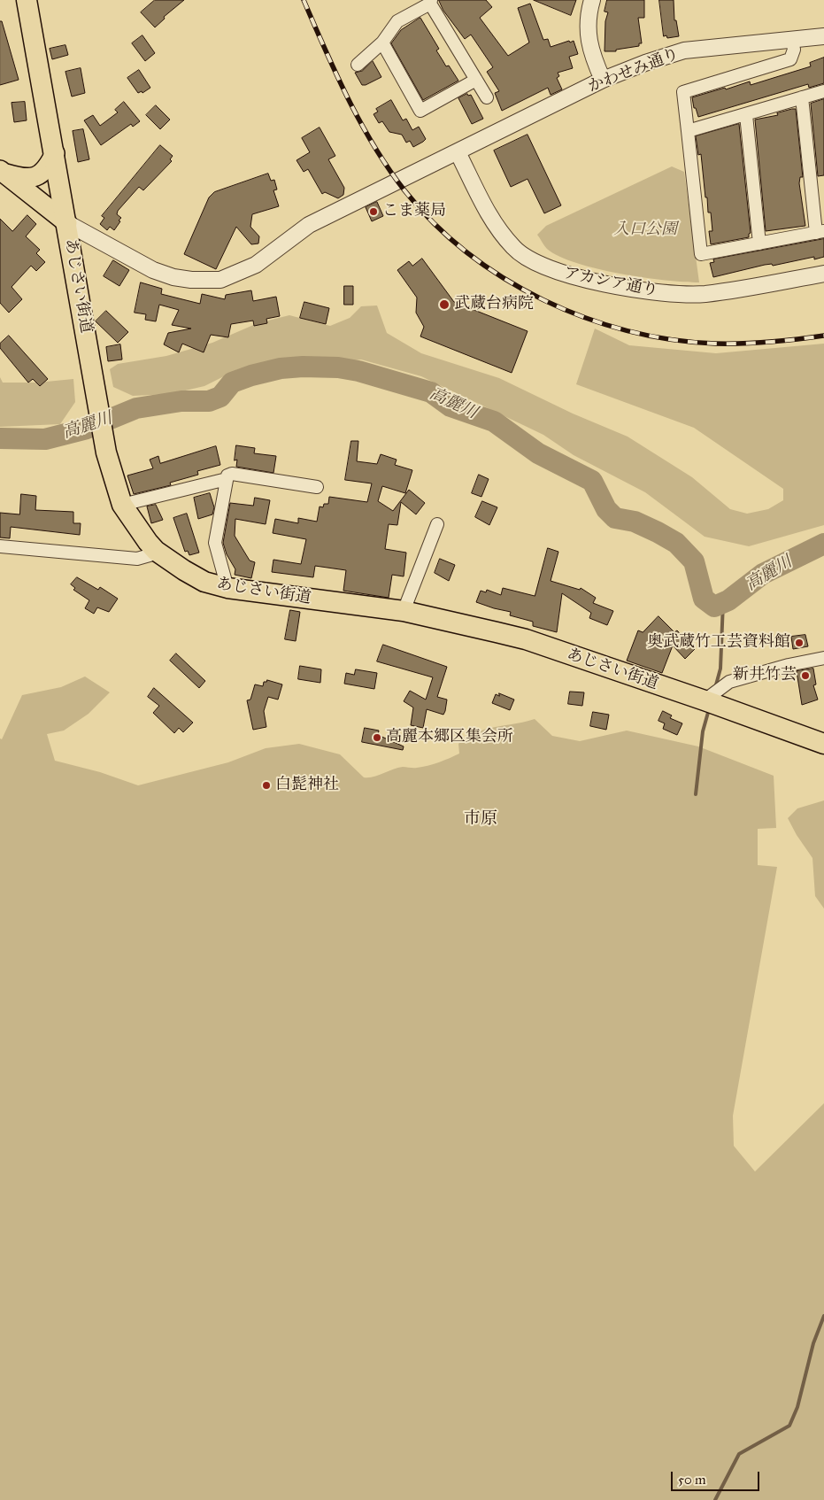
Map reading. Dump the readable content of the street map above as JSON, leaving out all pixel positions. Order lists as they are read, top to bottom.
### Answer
{
  "streets": {
    "highway": ["あじさい街道"],
    "street": ["かわせみ通り", "アカシア通り"]
  },
  "crossings": [
    ["かわせみ通り", "アカシア通り"],
    ["かわせみ通り", "あじさい街道"]
  ],
  "districts": ["市原"],
  "water": ["高麗川"],
  "parks": ["入口公園"],
  "places": [
    "こま薬局",
    "武蔵台病院",
    "奥武蔵竹工芸資料館",
    "新井竹芸",
    "高麗本郷区集会所",
    "白髭神社"
  ],
  "scale_bar": "50 m"
}
